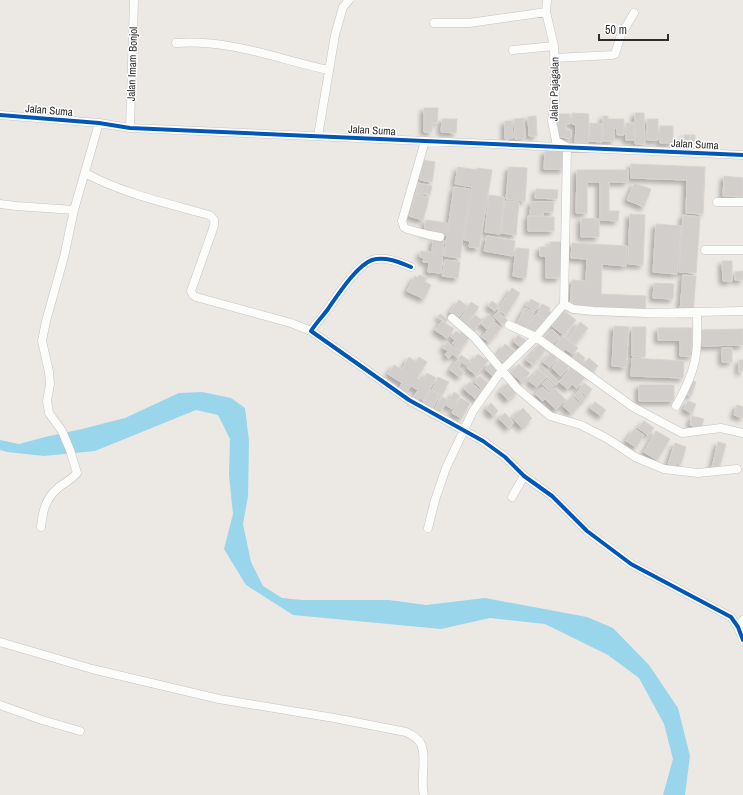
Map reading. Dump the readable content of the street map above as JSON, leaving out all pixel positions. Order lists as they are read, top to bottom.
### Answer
{
  "streets": {
    "street": ["Jalan Imam Bonjol", "Jalan Pajagalan", "Jalan Suma"]
  },
  "crossings": [
    ["Jalan Imam Bonjol", "Jalan Suma"],
    ["Jalan Pajagalan", "Jalan Suma"]
  ],
  "scale_bar": "50 m"
}
